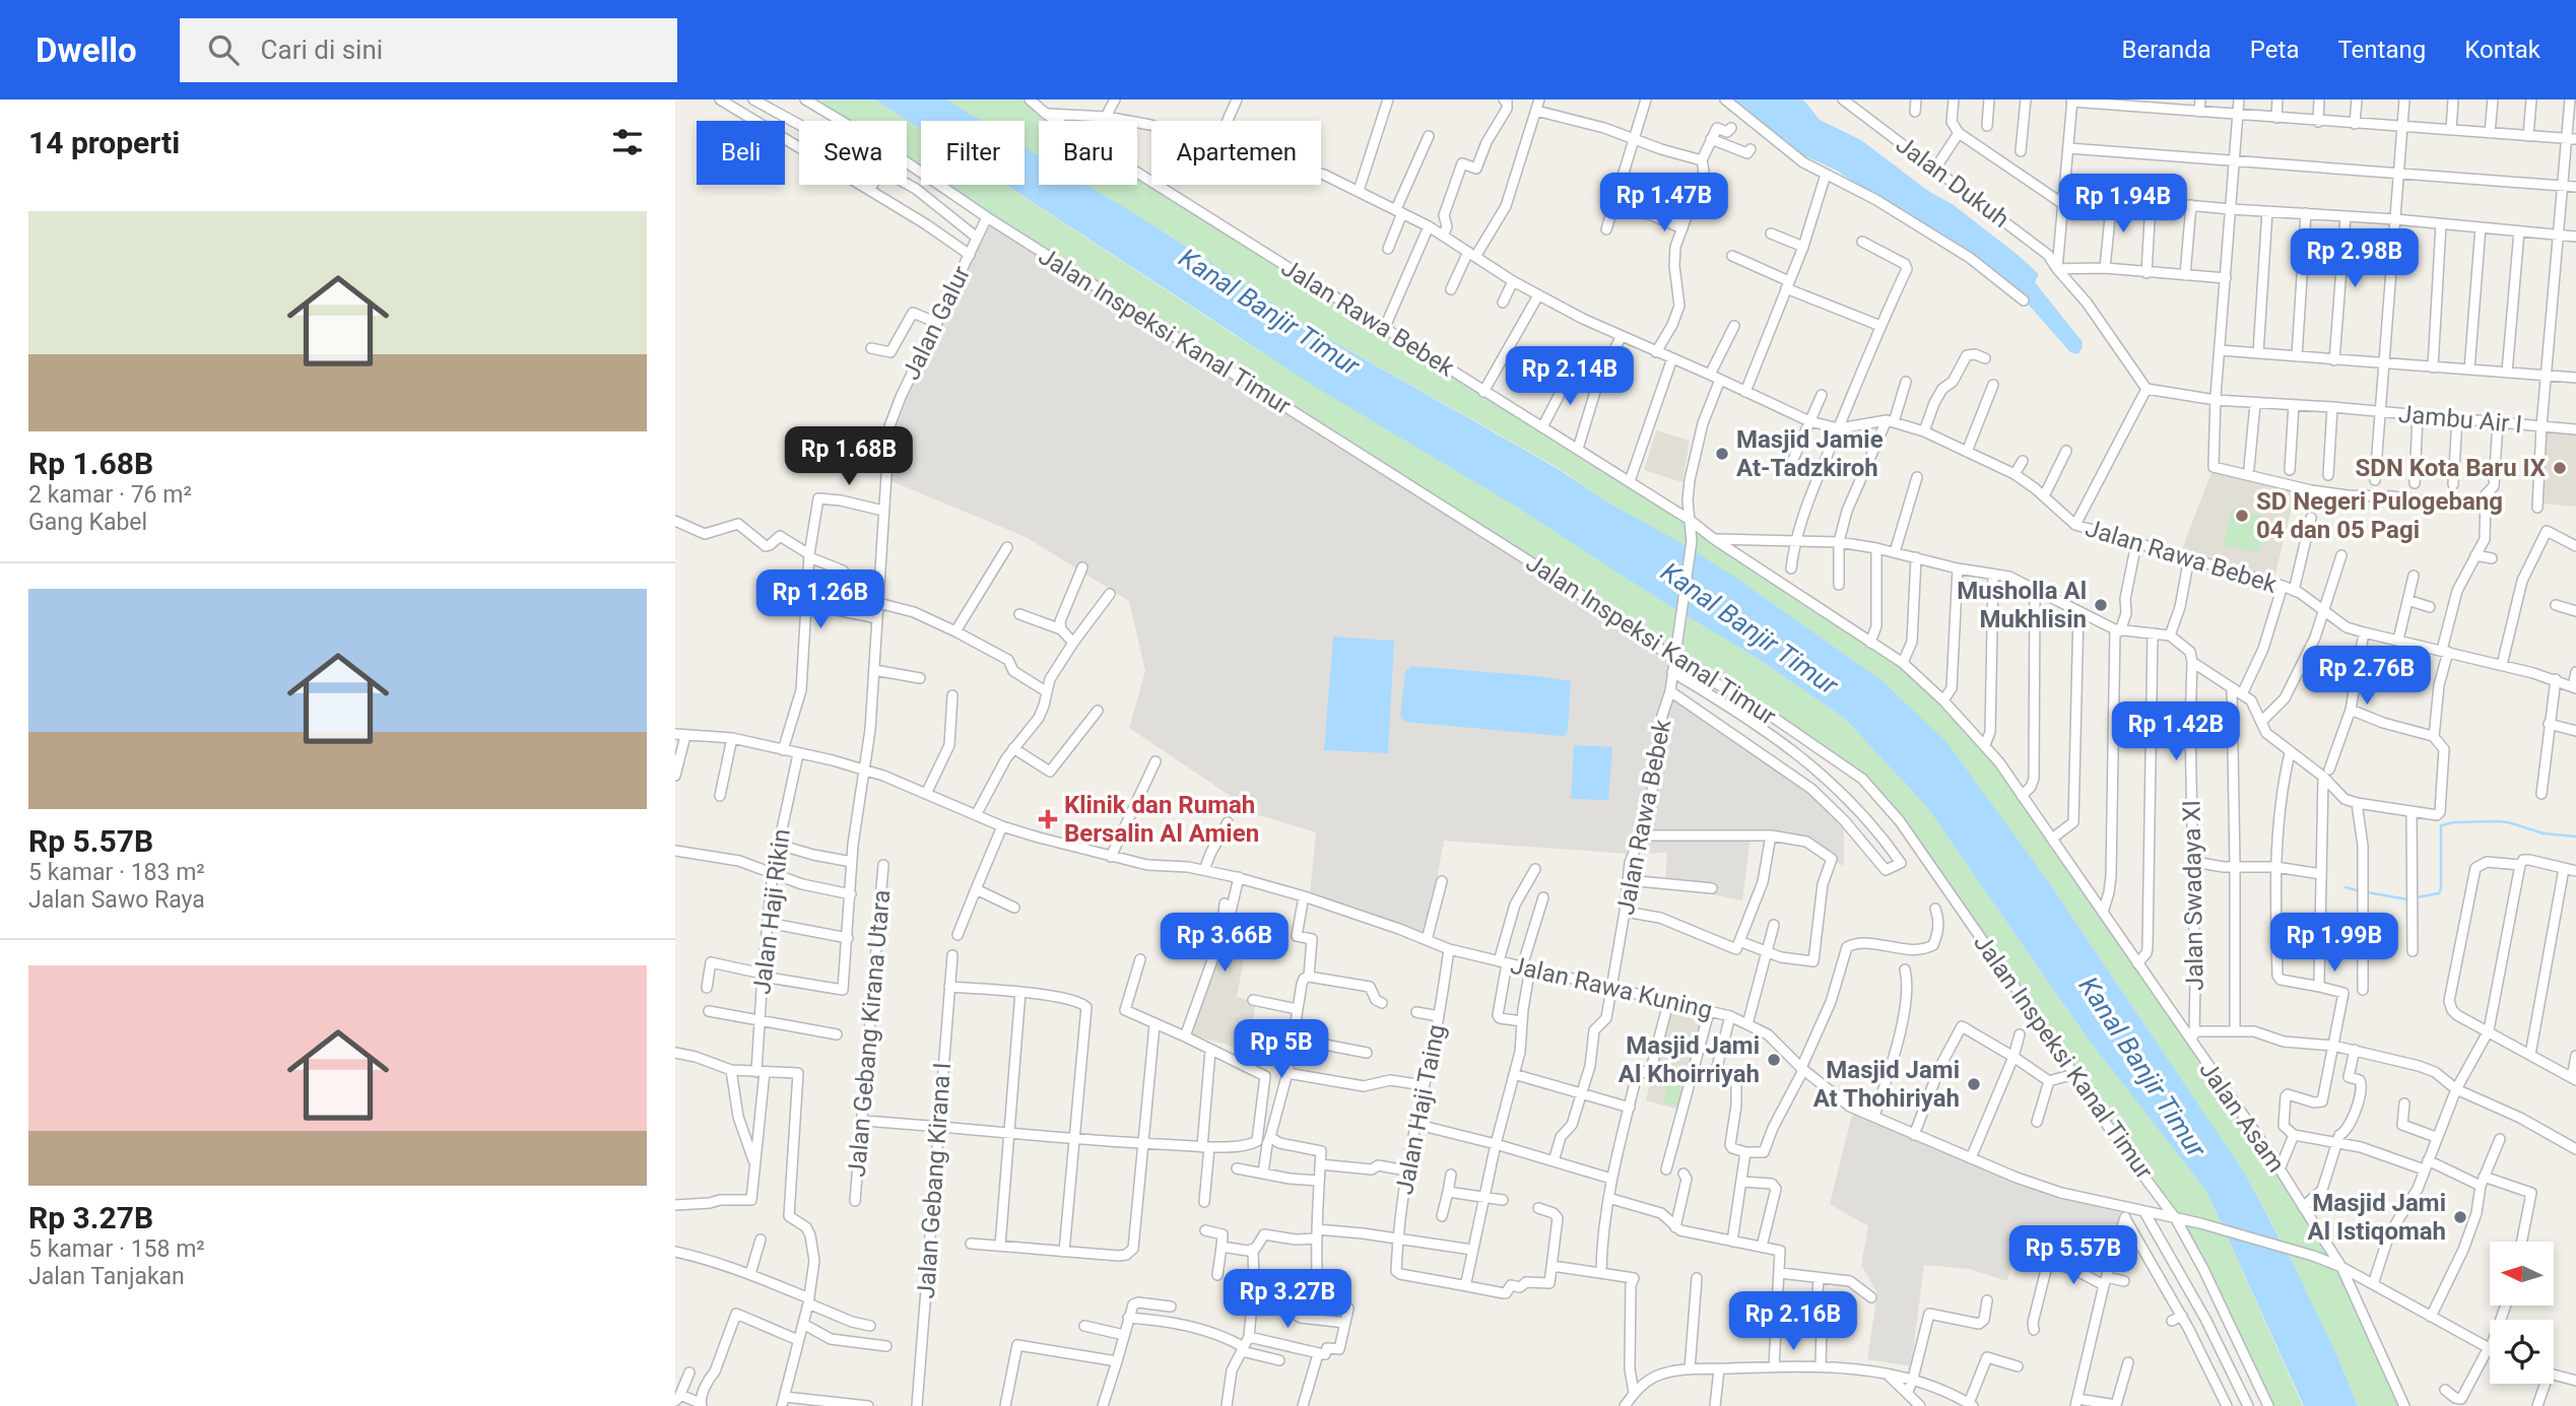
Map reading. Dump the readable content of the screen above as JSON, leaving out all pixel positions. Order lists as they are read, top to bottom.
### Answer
{
  "streets": {
    "street": [
      "Jalan Dukuh",
      "Jalan Rawa Bebek",
      "Jalan Galur",
      "Jalan Inspeksi Kanal Timur",
      "Jambu Air I",
      "Jalan Swadaya XI",
      "Jalan Haji Rikin",
      "Jalan Rawa Kuning",
      "Jalan Gebang Kirana Utara",
      "Jalan Haji Taing",
      "Jalan Asam",
      "Jalan Gebang Kirana I"
    ]
  },
  "crossings": [
    ["Jalan Dukuh", "Jambu Air I"],
    ["Jalan Rawa Bebek", "Jalan Inspeksi Kanal Timur"],
    ["Jalan Rawa Bebek", "Jalan Rawa Kuning"],
    ["Jalan Rawa Bebek", "Jalan Asam"],
    ["Jalan Galur", "Jalan Inspeksi Kanal Timur"],
    ["Jalan Galur", "Jalan Haji Rikin"],
    ["Jalan Galur", "Jalan Rawa Kuning"],
    ["Jalan Inspeksi Kanal Timur", "Jalan Rawa Kuning"],
    ["Jalan Swadaya XI", "Jalan Asam"],
    ["Jalan Haji Rikin", "Jalan Rawa Kuning"],
    ["Jalan Rawa Kuning", "Jalan Haji Taing"],
    ["Jalan Rawa Kuning", "Jalan Asam"]
  ],
  "water": ["Kanal Banjir Timur"],
  "places": {
    "other": [
      "Masjid Jamie At-Tadzkiroh",
      "SDN Kota Baru IX",
      "SD Negeri Pulogebang 04 dan 05 Pagi",
      "Musholla Al Mukhlisin",
      "Masjid Jami Al Khoirriyah",
      "Masjid Jami At Thohiriyah",
      "Masjid Jami Al Istiqomah"
    ],
    "health": ["Klinik dan Rumah Bersalin Al Amien"]
  },
  "north": "left",
  "page": {
    "header": "Dwello",
    "search": "Cari di sini",
    "nav": [
      "Beranda",
      "Peta",
      "Tentang",
      "Kontak"
    ],
    "heading": "14 properti",
    "chip": [
      "Beli",
      "Sewa",
      "Filter",
      "Baru",
      "Apartemen"
    ],
    "price": [
      "Rp 1.47B",
      "Rp 1.94B",
      "Rp 2.98B",
      "Rp 2.14B",
      "Rp 1.68B",
      "Rp 1.26B",
      "Rp 2.76B",
      "Rp 1.42B",
      "Rp 3.66B",
      "Rp 1.99B",
      "Rp 5B",
      "Rp 5.57B",
      "Rp 3.27B",
      "Rp 2.16B"
    ],
    "list": [
      {
        "name": "Rp 1.68B",
        "note": "2 kamar · 76 m² · Gang Kabel"
      },
      {
        "name": "Rp 5.57B",
        "note": "5 kamar · 183 m² · Jalan Sawo Raya"
      },
      {
        "name": "Rp 3.27B",
        "note": "5 kamar · 158 m² · Jalan Tanjakan"
      }
    ]
  }
}
